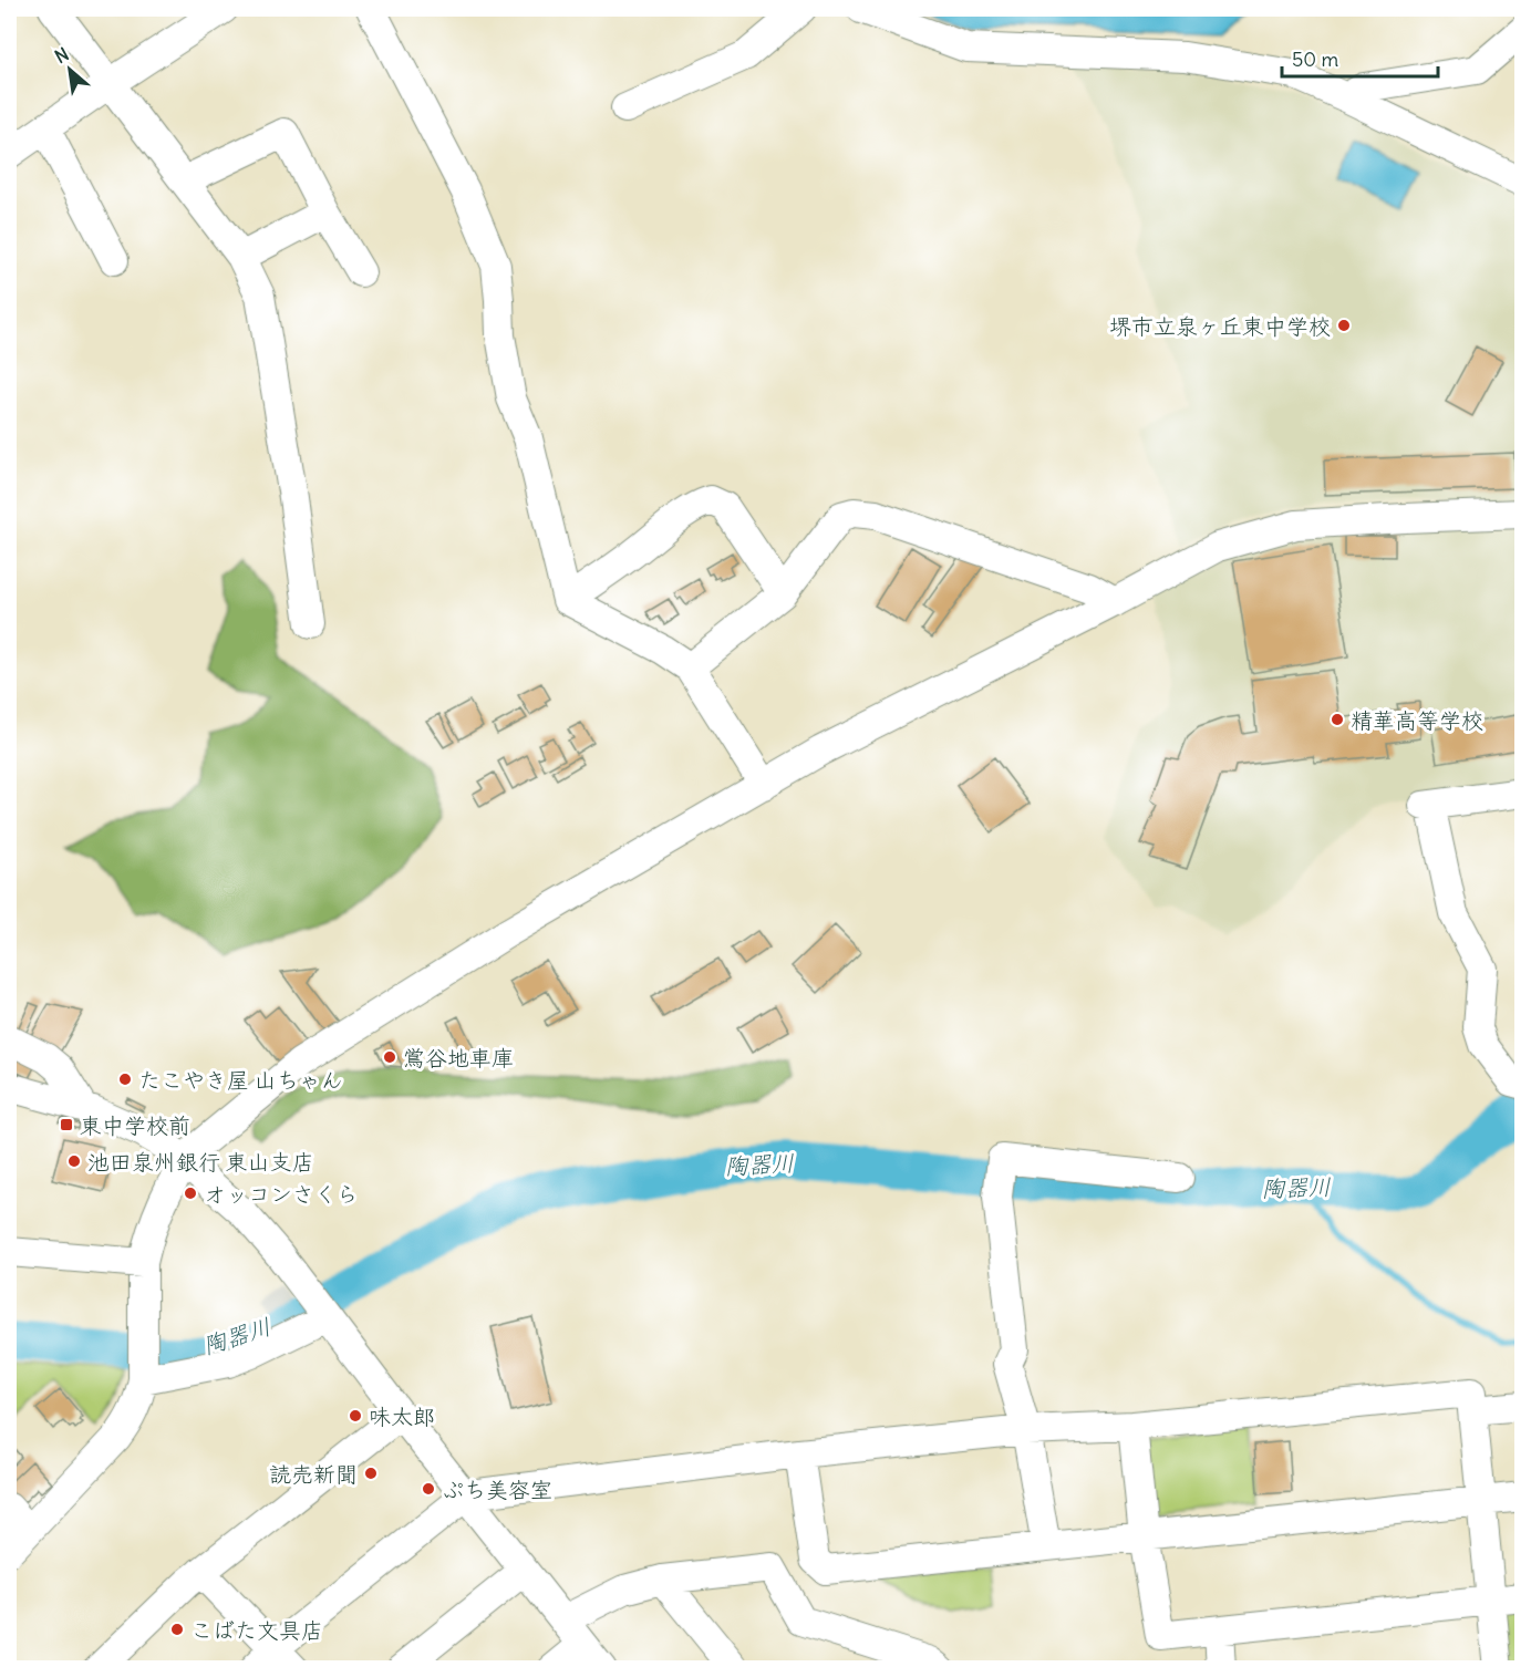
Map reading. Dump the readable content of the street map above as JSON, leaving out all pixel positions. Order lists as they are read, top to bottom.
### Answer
{
  "water": ["陶器川"],
  "places": {
    "other": [
      "堺市立泉ヶ丘東中学校",
      "精華高等学校",
      "鴬谷地車庫",
      "たこやき屋 山ちゃん",
      "池田泉州銀行 東山支店",
      "オッコンさくら",
      "味太郎",
      "読売新聞",
      "ぷち美容室",
      "こばた文具店"
    ],
    "transit": ["東中学校前"]
  },
  "scale_bar": "50 m",
  "north": "top left"
}
